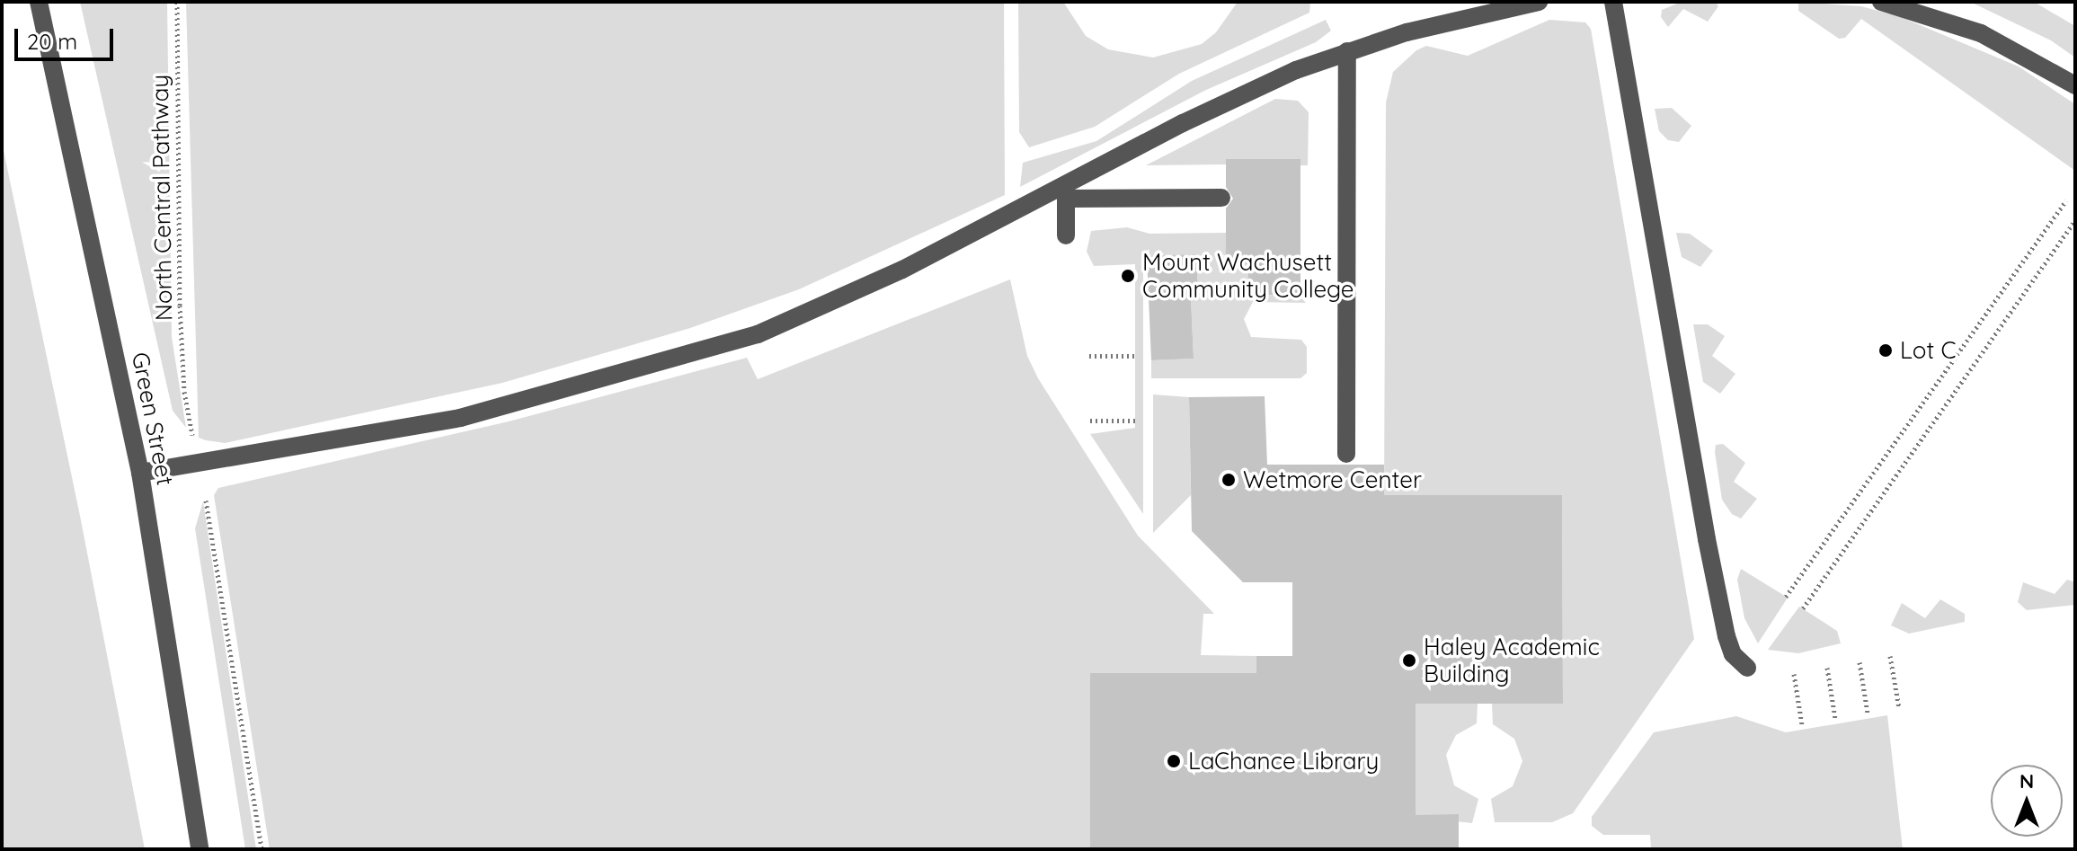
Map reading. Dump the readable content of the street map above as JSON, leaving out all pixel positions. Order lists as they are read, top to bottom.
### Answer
{
  "streets": {
    "street": ["Green Street"],
    "path": ["North Central Pathway"]
  },
  "places": [
    "Mount Wachusett Community College",
    "Lot C",
    "Wetmore Center",
    "Haley Academic Building",
    "LaChance Library"
  ],
  "scale_bar": "20 m",
  "north": "top"
}
